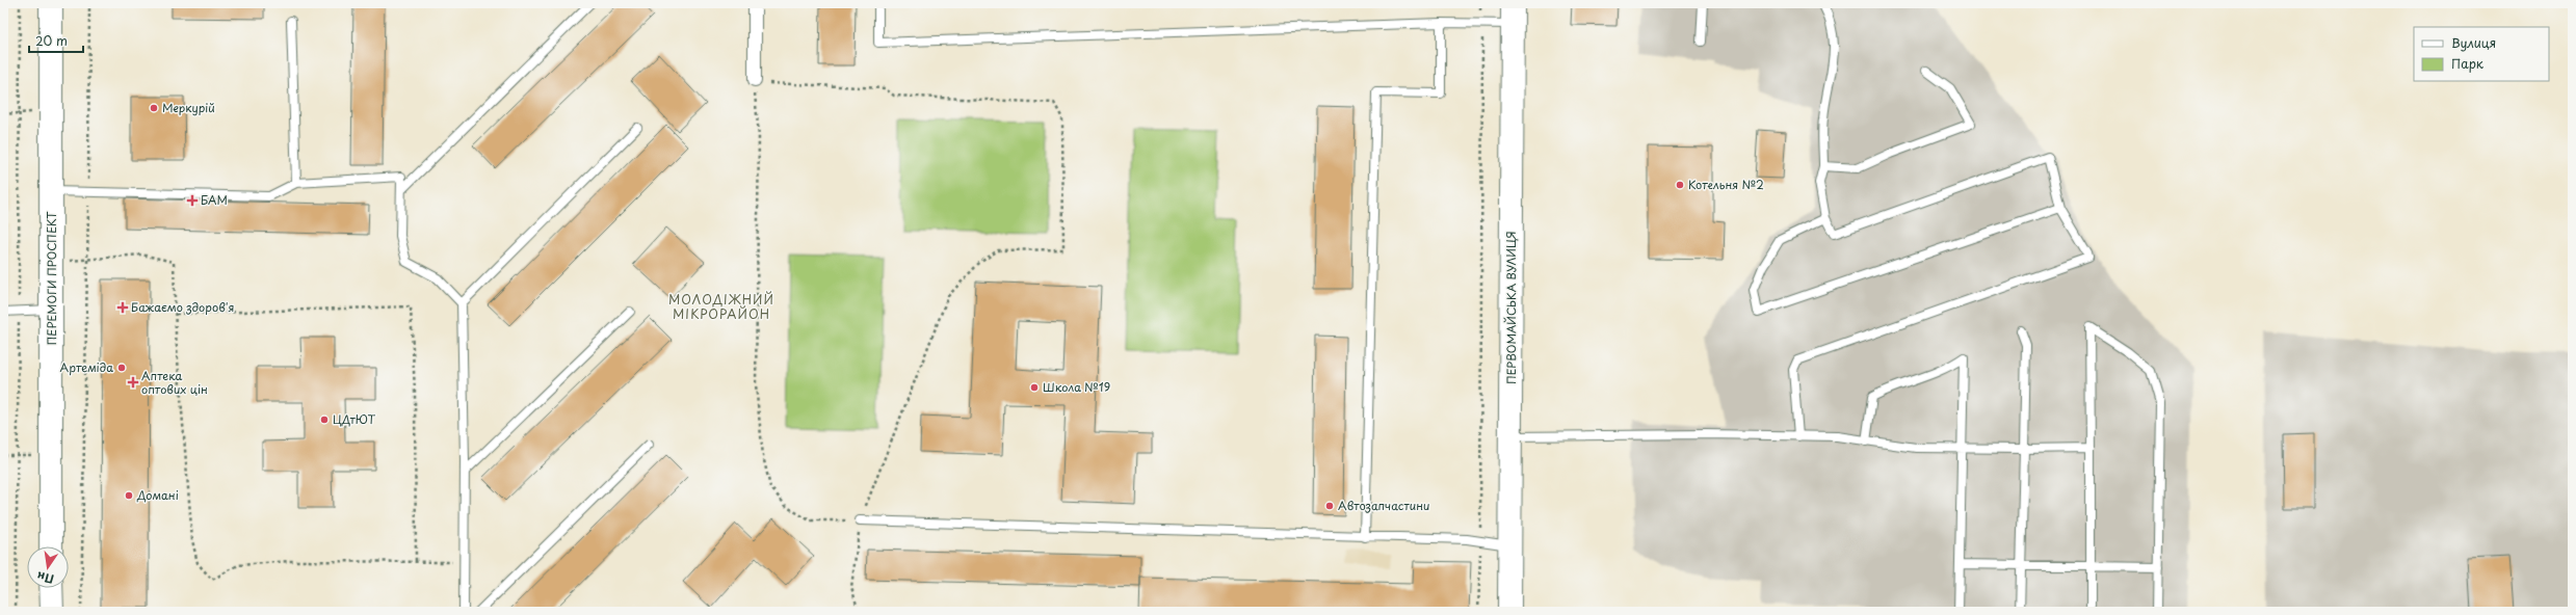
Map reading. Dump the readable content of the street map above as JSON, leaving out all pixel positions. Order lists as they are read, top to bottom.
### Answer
{
  "streets": {
    "main road": ["ПЕРЕМОГИ ПРОСПЕКТ", "ПЕРВОМАЙСЬКА ВУЛИЦЯ"]
  },
  "districts": ["МОЛОДІЖНИЙ МІКРОРАЙОН"],
  "places": {
    "other": [
      "Меркурій",
      "Котельня №2",
      "Артеміда",
      "Школа №19",
      "ЦДтЮТ",
      "Домані",
      "Автозапчастини"
    ],
    "health": ["БАМ", "Бажаємо здоров'я", "Аптека оптових цін"]
  },
  "legend": ["Вулиця", "Парк"],
  "scale_bar": "20 m",
  "north": "bottom"
}
